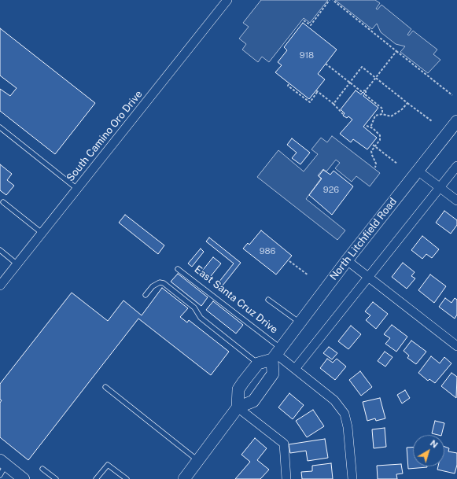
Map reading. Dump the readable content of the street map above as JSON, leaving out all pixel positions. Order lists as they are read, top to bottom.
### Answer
{
  "streets": {
    "main road": ["North Litchfield Road"],
    "street": ["South Camino Oro Drive", "East Santa Cruz Drive"]
  },
  "crossings": [
    ["North Litchfield Road", "East Santa Cruz Drive"]
  ],
  "house_numbers": ["918", "926", "986"],
  "north": "top right"
}
